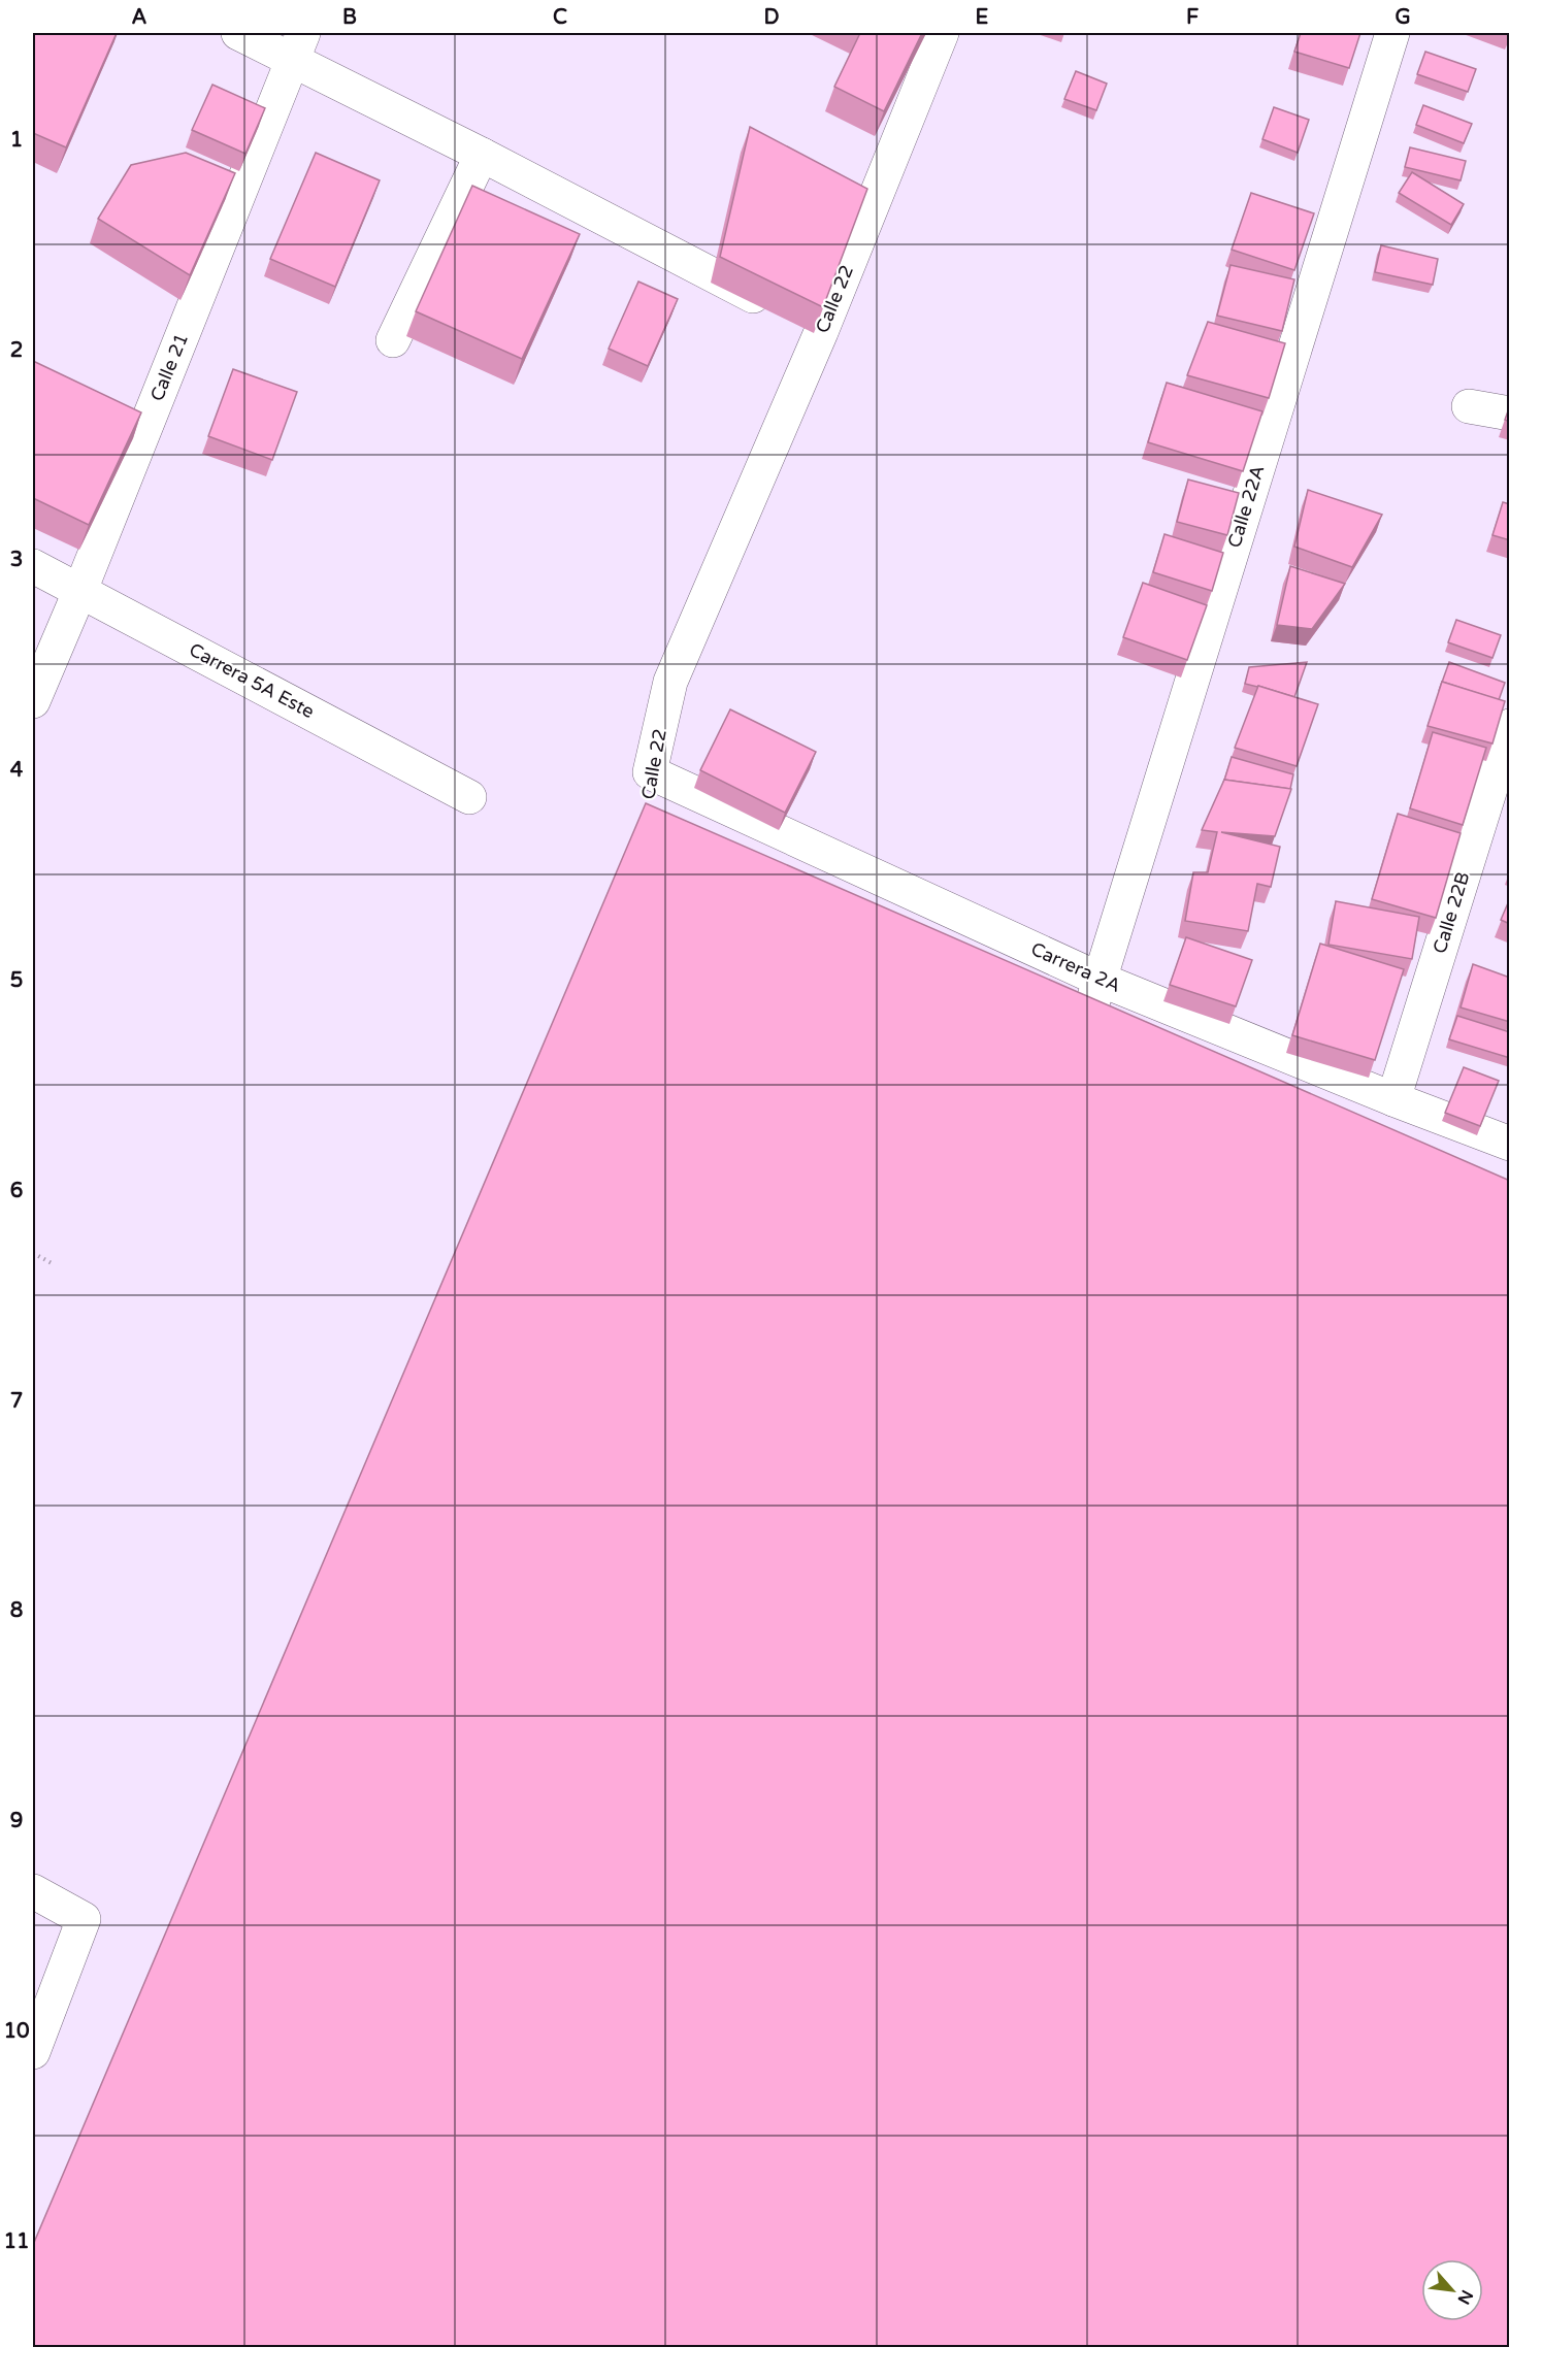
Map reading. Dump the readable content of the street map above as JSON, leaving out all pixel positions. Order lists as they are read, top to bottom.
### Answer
{
  "streets": {
    "street": [
      "Calle 22",
      "Calle 21",
      "Calle 22A",
      "Carrera 5A Este",
      "Calle 22B",
      "Carrera 2A"
    ]
  },
  "crossings": [
    ["Calle 22", "Carrera 2A"],
    ["Calle 21", "Carrera 5A Este"],
    ["Calle 22A", "Carrera 2A"],
    ["Calle 22B", "Carrera 2A"]
  ],
  "north": "bottom right",
  "grid": {
    "columns": [
      "A",
      "B",
      "C",
      "D",
      "E",
      "F",
      "G"
    ],
    "rows": [
      "1",
      "2",
      "3",
      "4",
      "5",
      "6",
      "7",
      "8",
      "9",
      "10",
      "11"
    ]
  }
}
